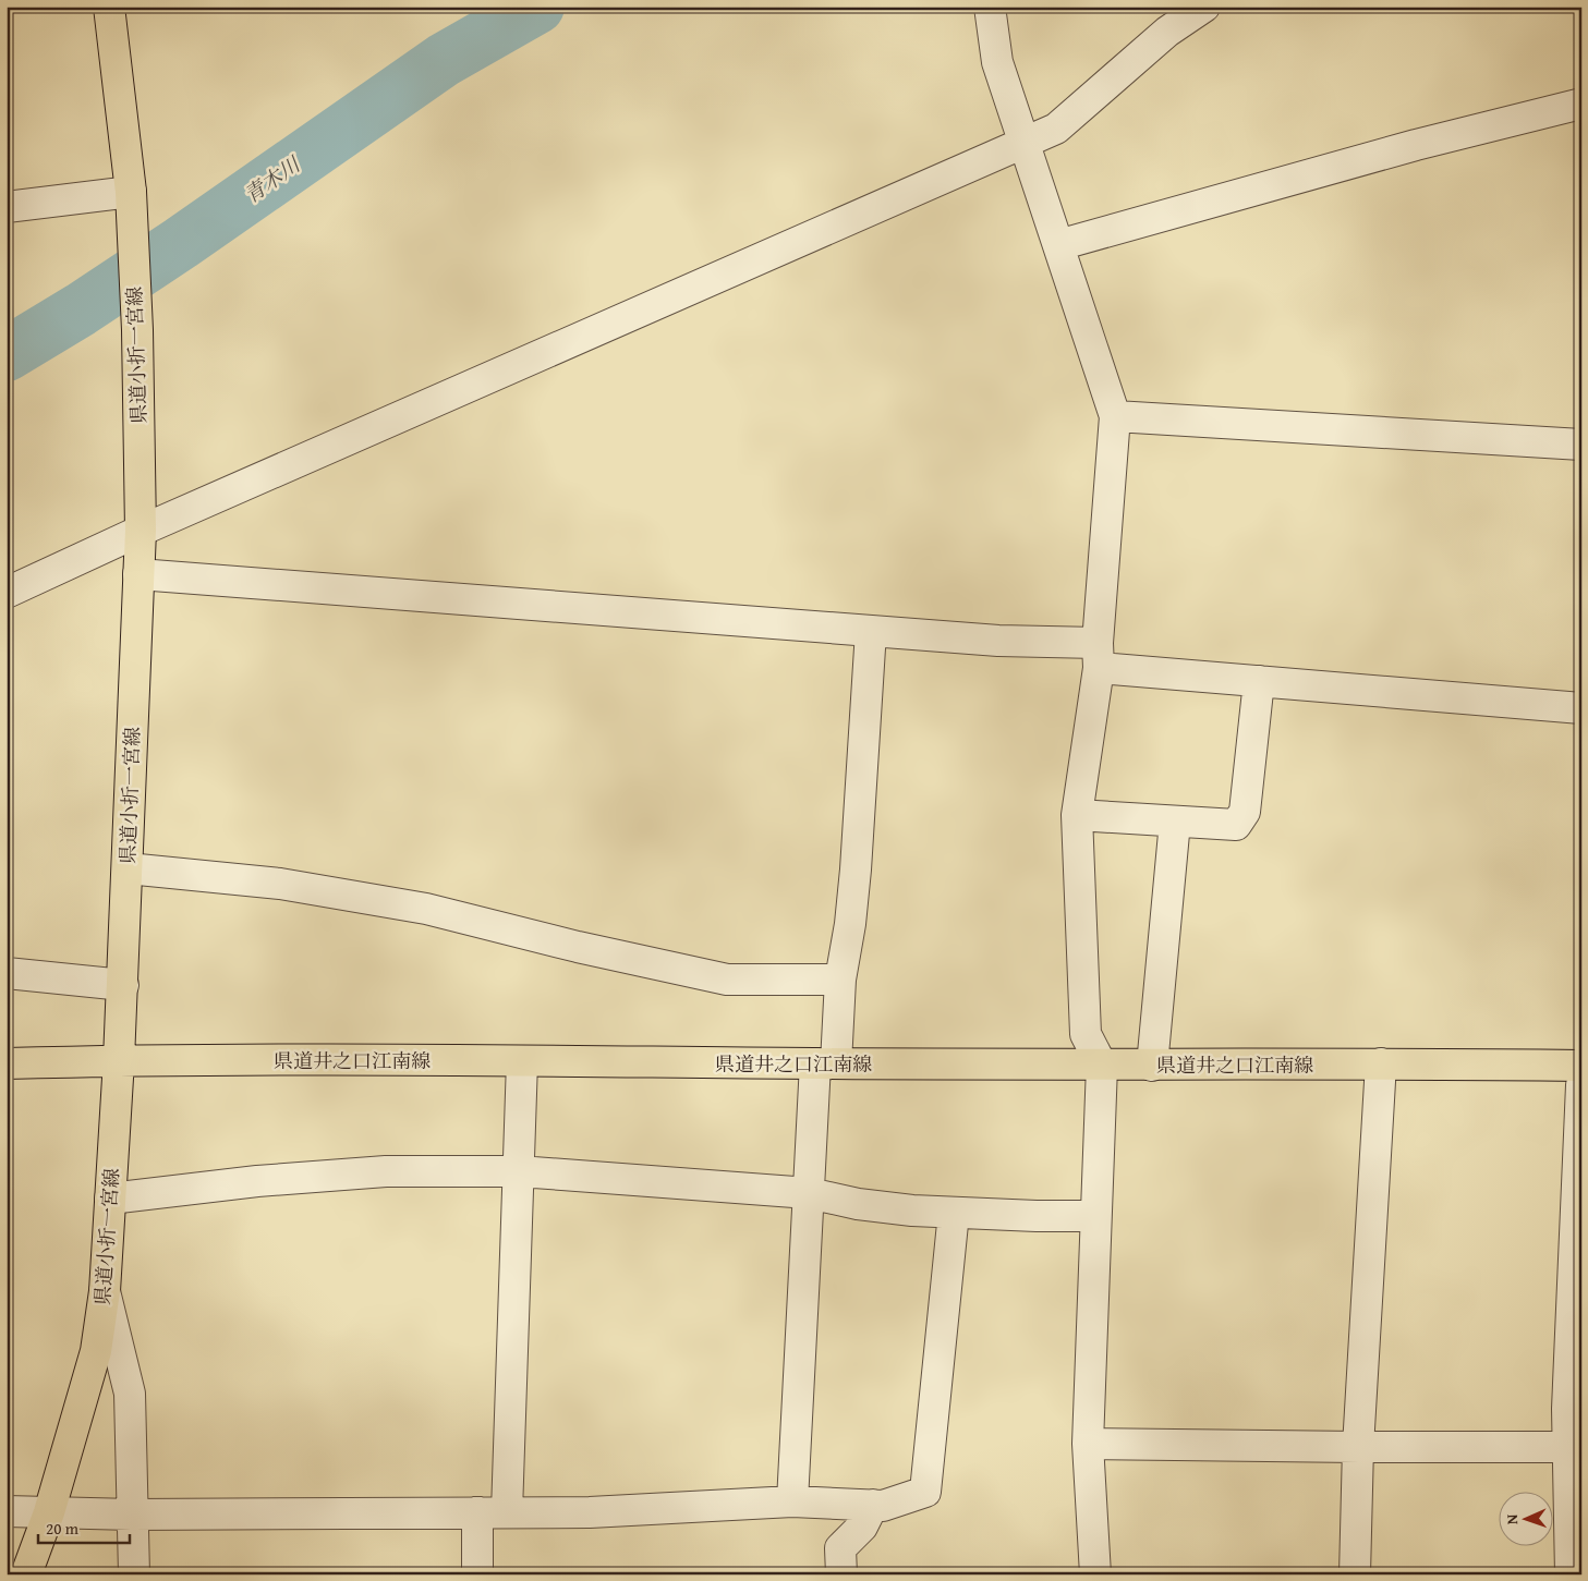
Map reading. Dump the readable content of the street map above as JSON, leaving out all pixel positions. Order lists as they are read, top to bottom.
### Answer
{
  "streets": {
    "main road": ["県道小折一宮線", "県道井之口江南線"]
  },
  "crossings": [
    ["県道小折一宮線", "県道井之口江南線"]
  ],
  "water": ["青木川"],
  "scale_bar": "20 m",
  "north": "left"
}
